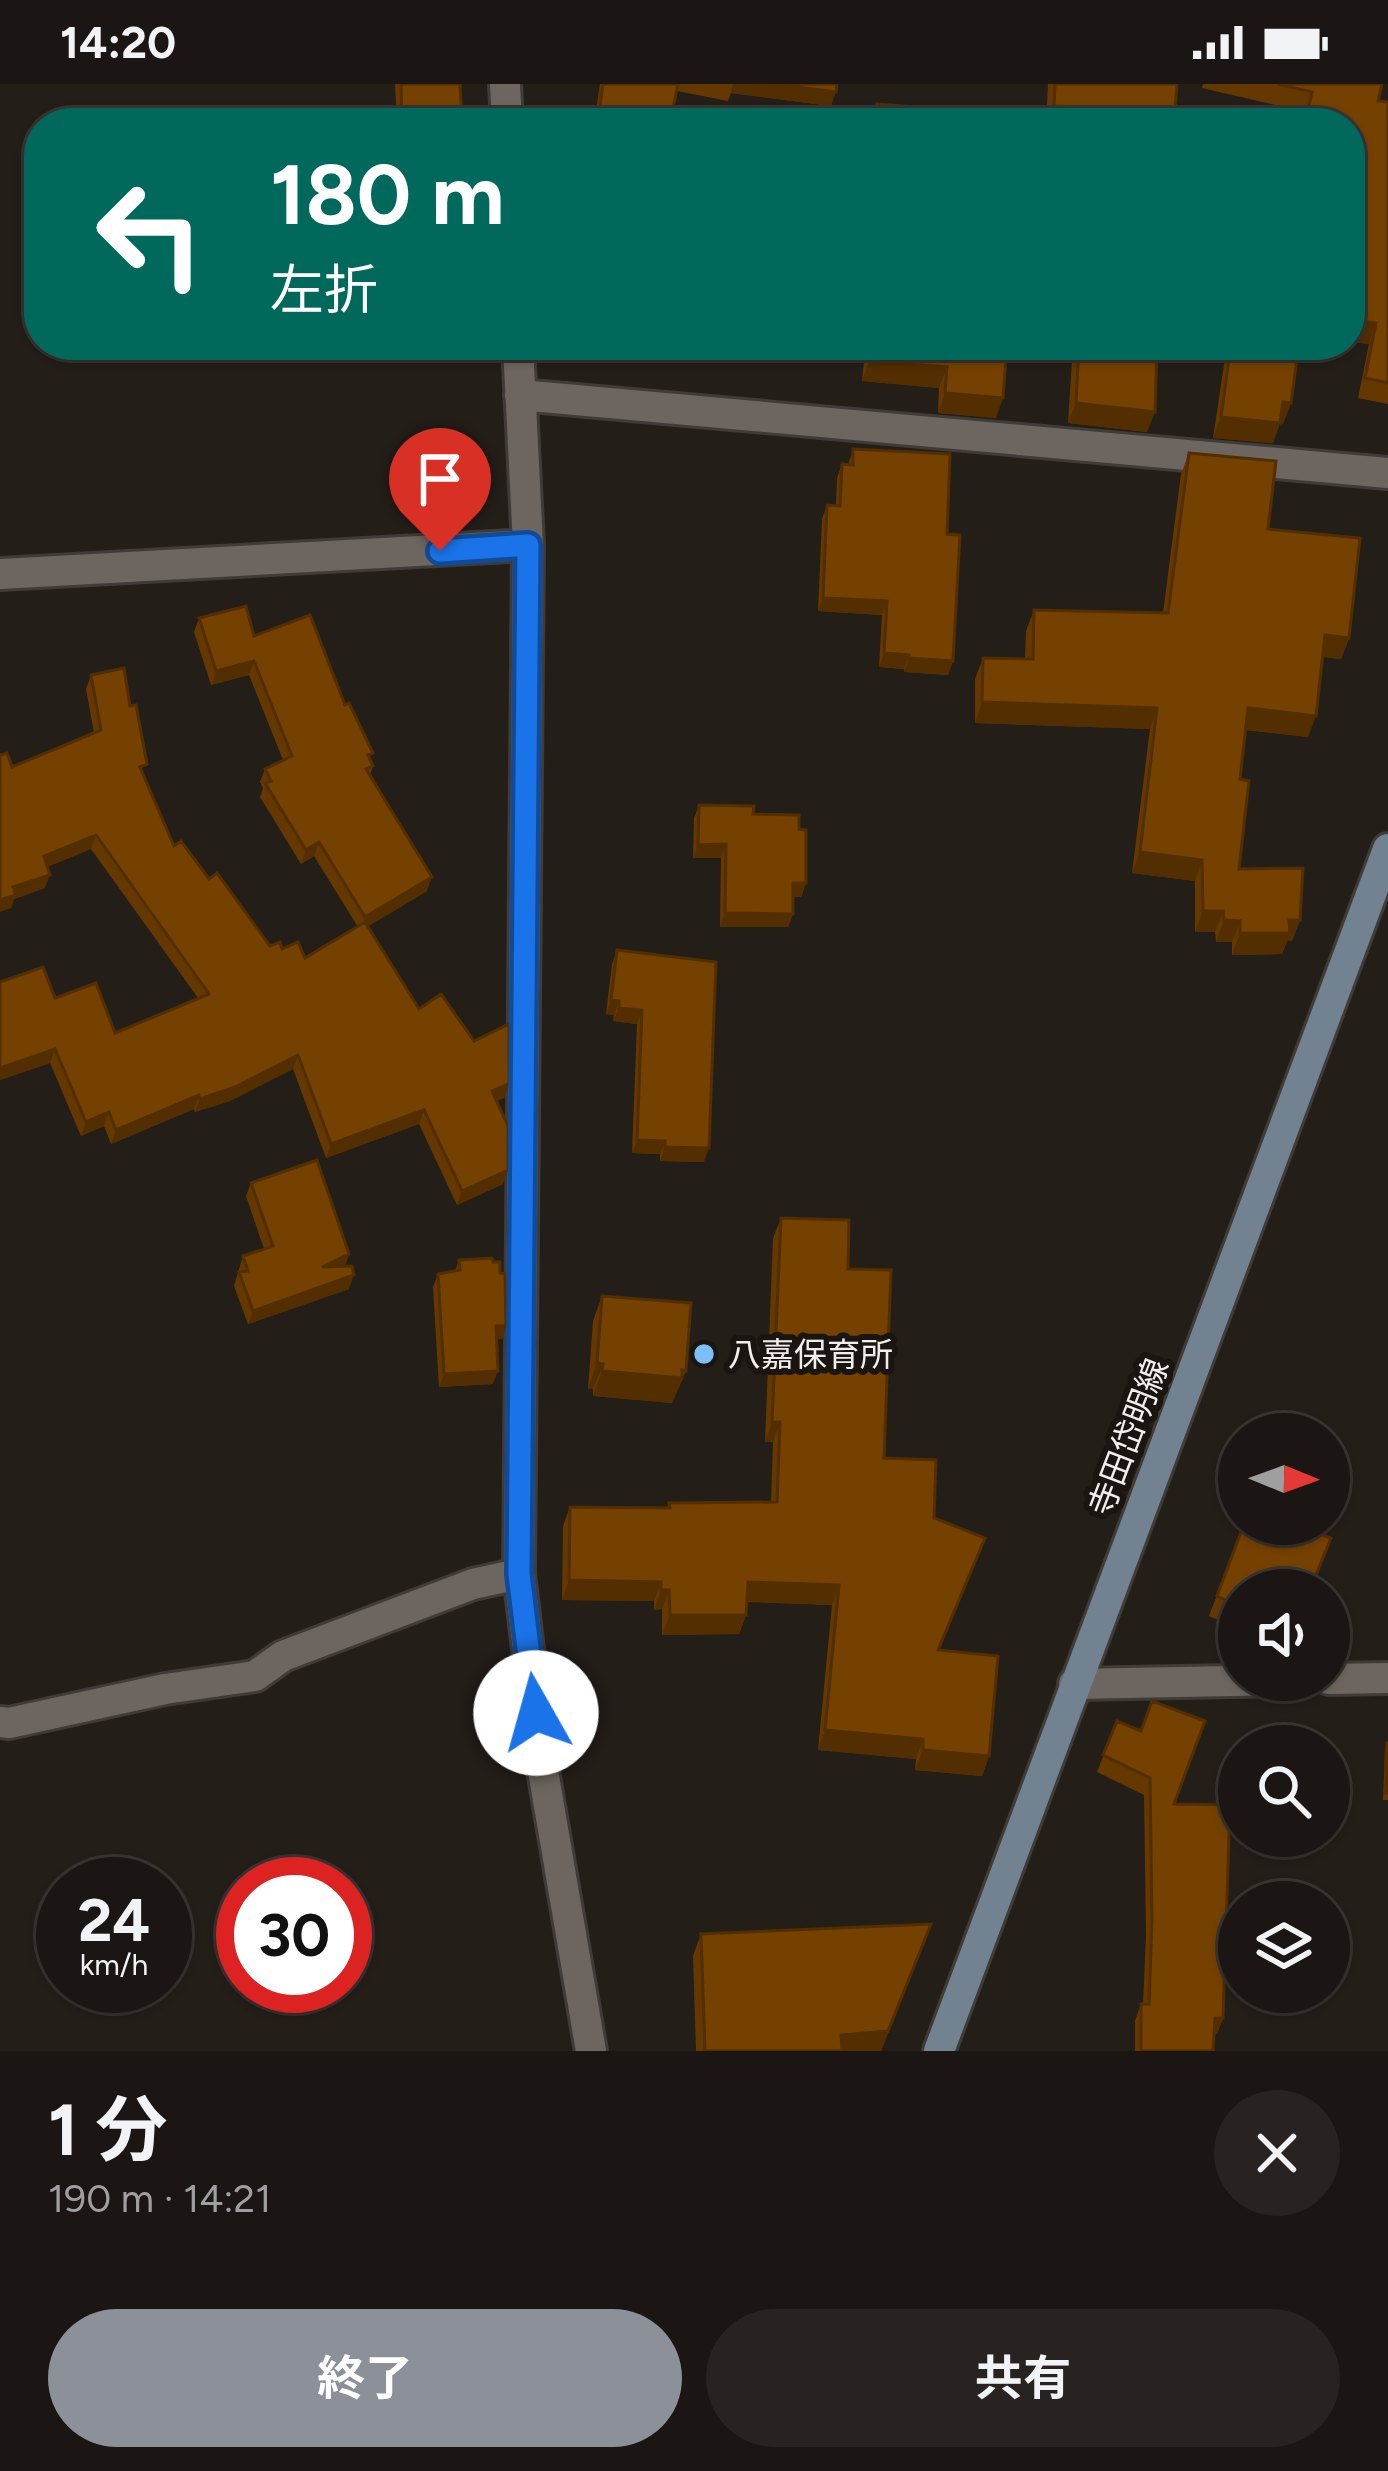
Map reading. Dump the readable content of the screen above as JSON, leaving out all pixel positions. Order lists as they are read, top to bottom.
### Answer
{
  "streets": {
    "main road": ["寺田岱明線"]
  },
  "places": ["八嘉保育所"],
  "north": "right",
  "page": {
    "status": "14:20",
    "turn": ["180 m", "左折"],
    "speed": "24 km/h",
    "limit": "30",
    "heading": ["1 分", "190 m · 14:21"],
    "buttons": ["終了", "共有"]
  }
}
